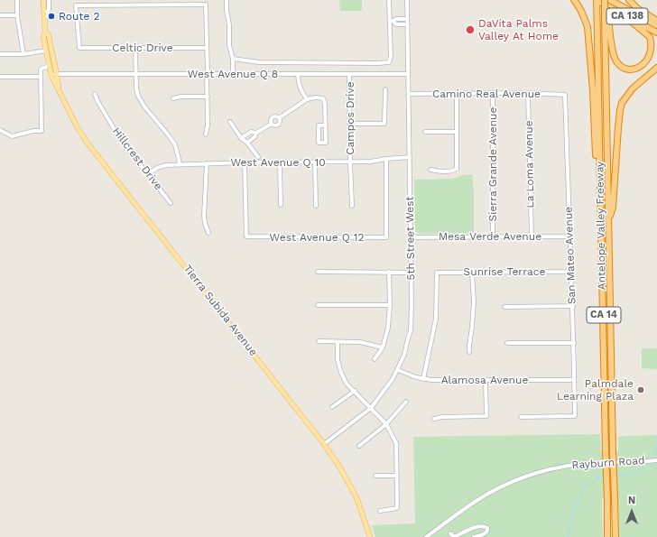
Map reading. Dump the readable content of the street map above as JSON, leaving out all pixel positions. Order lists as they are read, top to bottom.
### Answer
{
  "streets": {
    "highway": ["CA 138", "Antelope Valley Freeway", "CA 14"],
    "main road": ["Tierra Subida Avenue"],
    "street": [
      "Celtic Drive",
      "West Avenue Q 8",
      "Camino Real Avenue",
      "Campos Drive",
      "Hillcrest Drive",
      "West Avenue Q 10",
      "Sierra Grande Avenue",
      "La Loma Avenue",
      "Mesa Verde Avenue",
      "West Avenue Q 12",
      "5th Street West",
      "San Mateo Avenue",
      "Sunrise Terrace",
      "Alamosa Avenue",
      "Rayburn Road"
    ]
  },
  "crossings": [
    ["CA 138", "Antelope Valley Freeway"],
    ["West Avenue Q 8", "Campos Drive"],
    ["West Avenue Q 8", "5th Street West"],
    ["West Avenue Q 8", "Tierra Subida Avenue"],
    ["Camino Real Avenue", "Sierra Grande Avenue"],
    ["Camino Real Avenue", "La Loma Avenue"],
    ["Camino Real Avenue", "5th Street West"],
    ["Camino Real Avenue", "San Mateo Avenue"],
    ["Campos Drive", "West Avenue Q 10"],
    ["Hillcrest Drive", "West Avenue Q 10"],
    ["West Avenue Q 10", "West Avenue Q 12"],
    ["West Avenue Q 10", "5th Street West"],
    ["Sierra Grande Avenue", "Mesa Verde Avenue"],
    ["La Loma Avenue", "Mesa Verde Avenue"],
    ["Mesa Verde Avenue", "5th Street West"],
    ["Mesa Verde Avenue", "San Mateo Avenue"],
    ["5th Street West", "Tierra Subida Avenue"],
    ["5th Street West", "Alamosa Avenue"],
    ["San Mateo Avenue", "Sunrise Terrace"],
    ["San Mateo Avenue", "Alamosa Avenue"],
    ["Sunrise Terrace", "Alamosa Avenue"]
  ],
  "places": ["Route 2", "DaVita Palms Valley At Home", "Palmdale Learning Plaza"],
  "north": "top"
}
